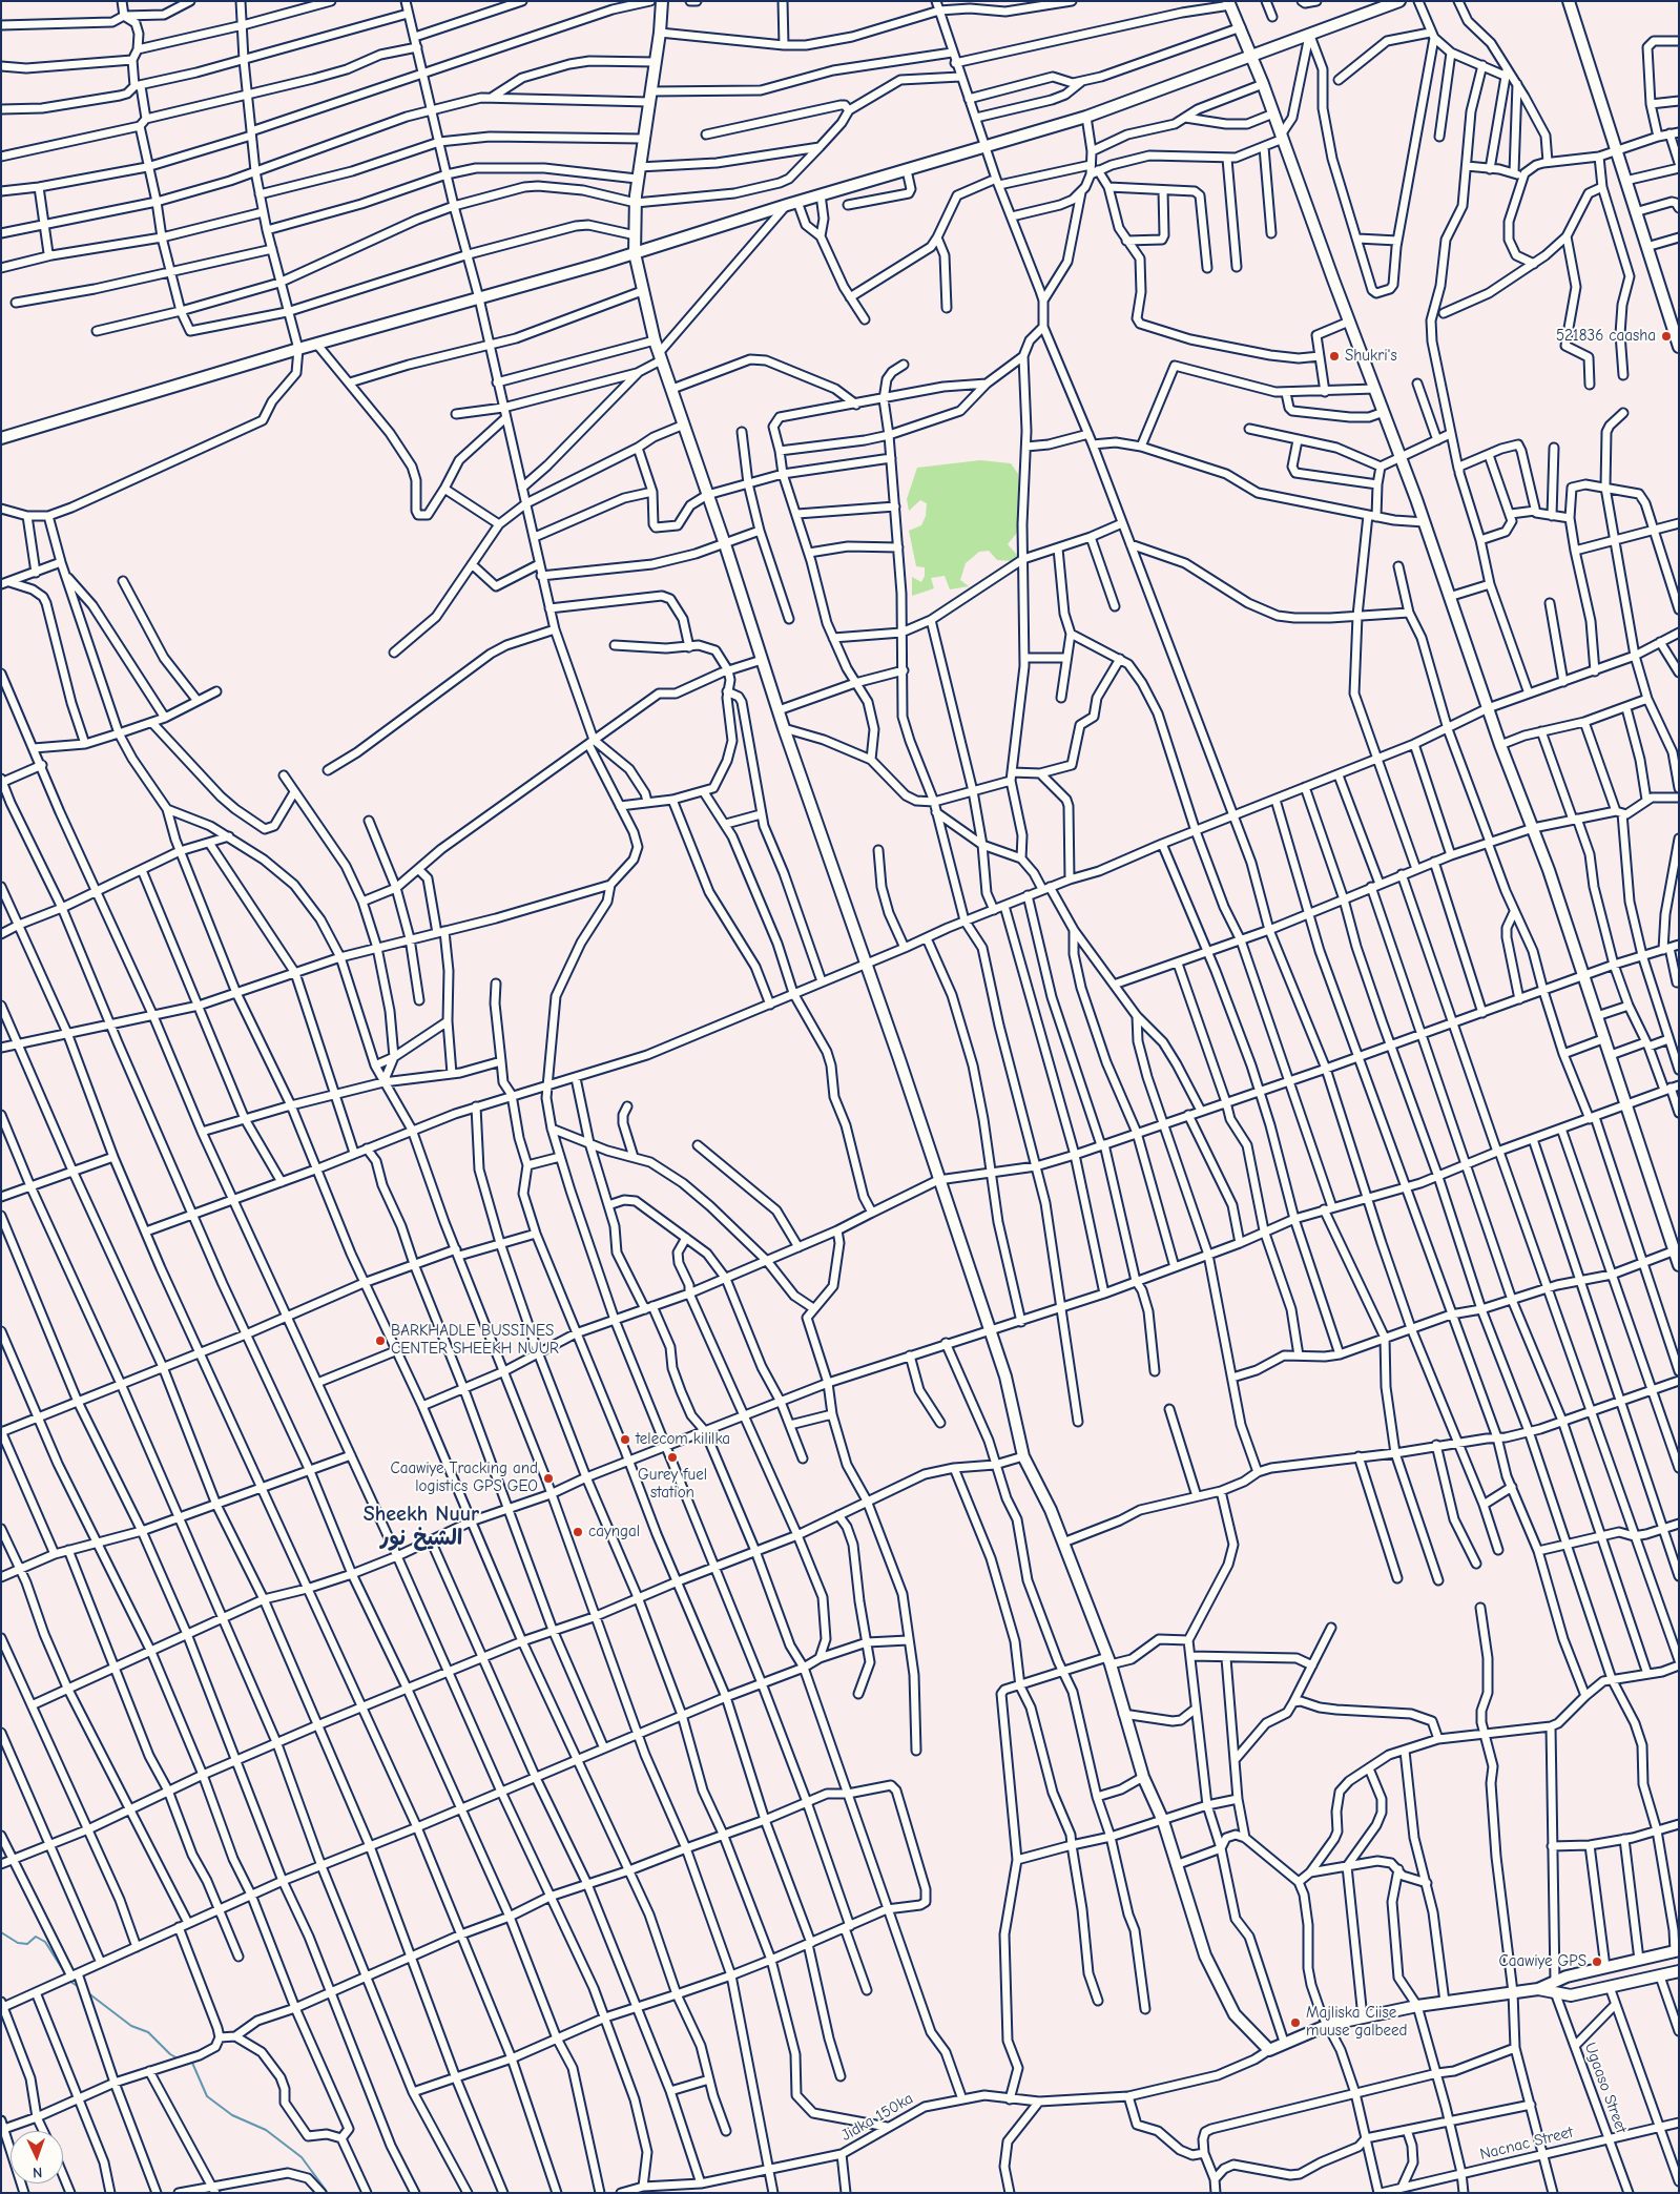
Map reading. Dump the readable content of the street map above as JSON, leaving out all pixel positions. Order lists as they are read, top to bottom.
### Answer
{
  "streets": {
    "street": ["Ugaaso Street", "Jidka 150ka", "Nacnac Street"]
  },
  "crossings": [
    ["Ugaaso Street", "Nacnac Street"]
  ],
  "districts": ["Sheekh Nuur الشيخ نور"],
  "places": [
    "521836 caasha",
    "Shukri's",
    "BARKHADLE BUSSINES CENTER SHEEKH NUUR",
    "telecom kililka",
    "Gurey fuel station",
    "Caawiye Tracking and logistics GPS GEO",
    "cayngal",
    "Caawiye GPS",
    "Majliska Ciise muuse galbeed"
  ],
  "north": "bottom"
}
